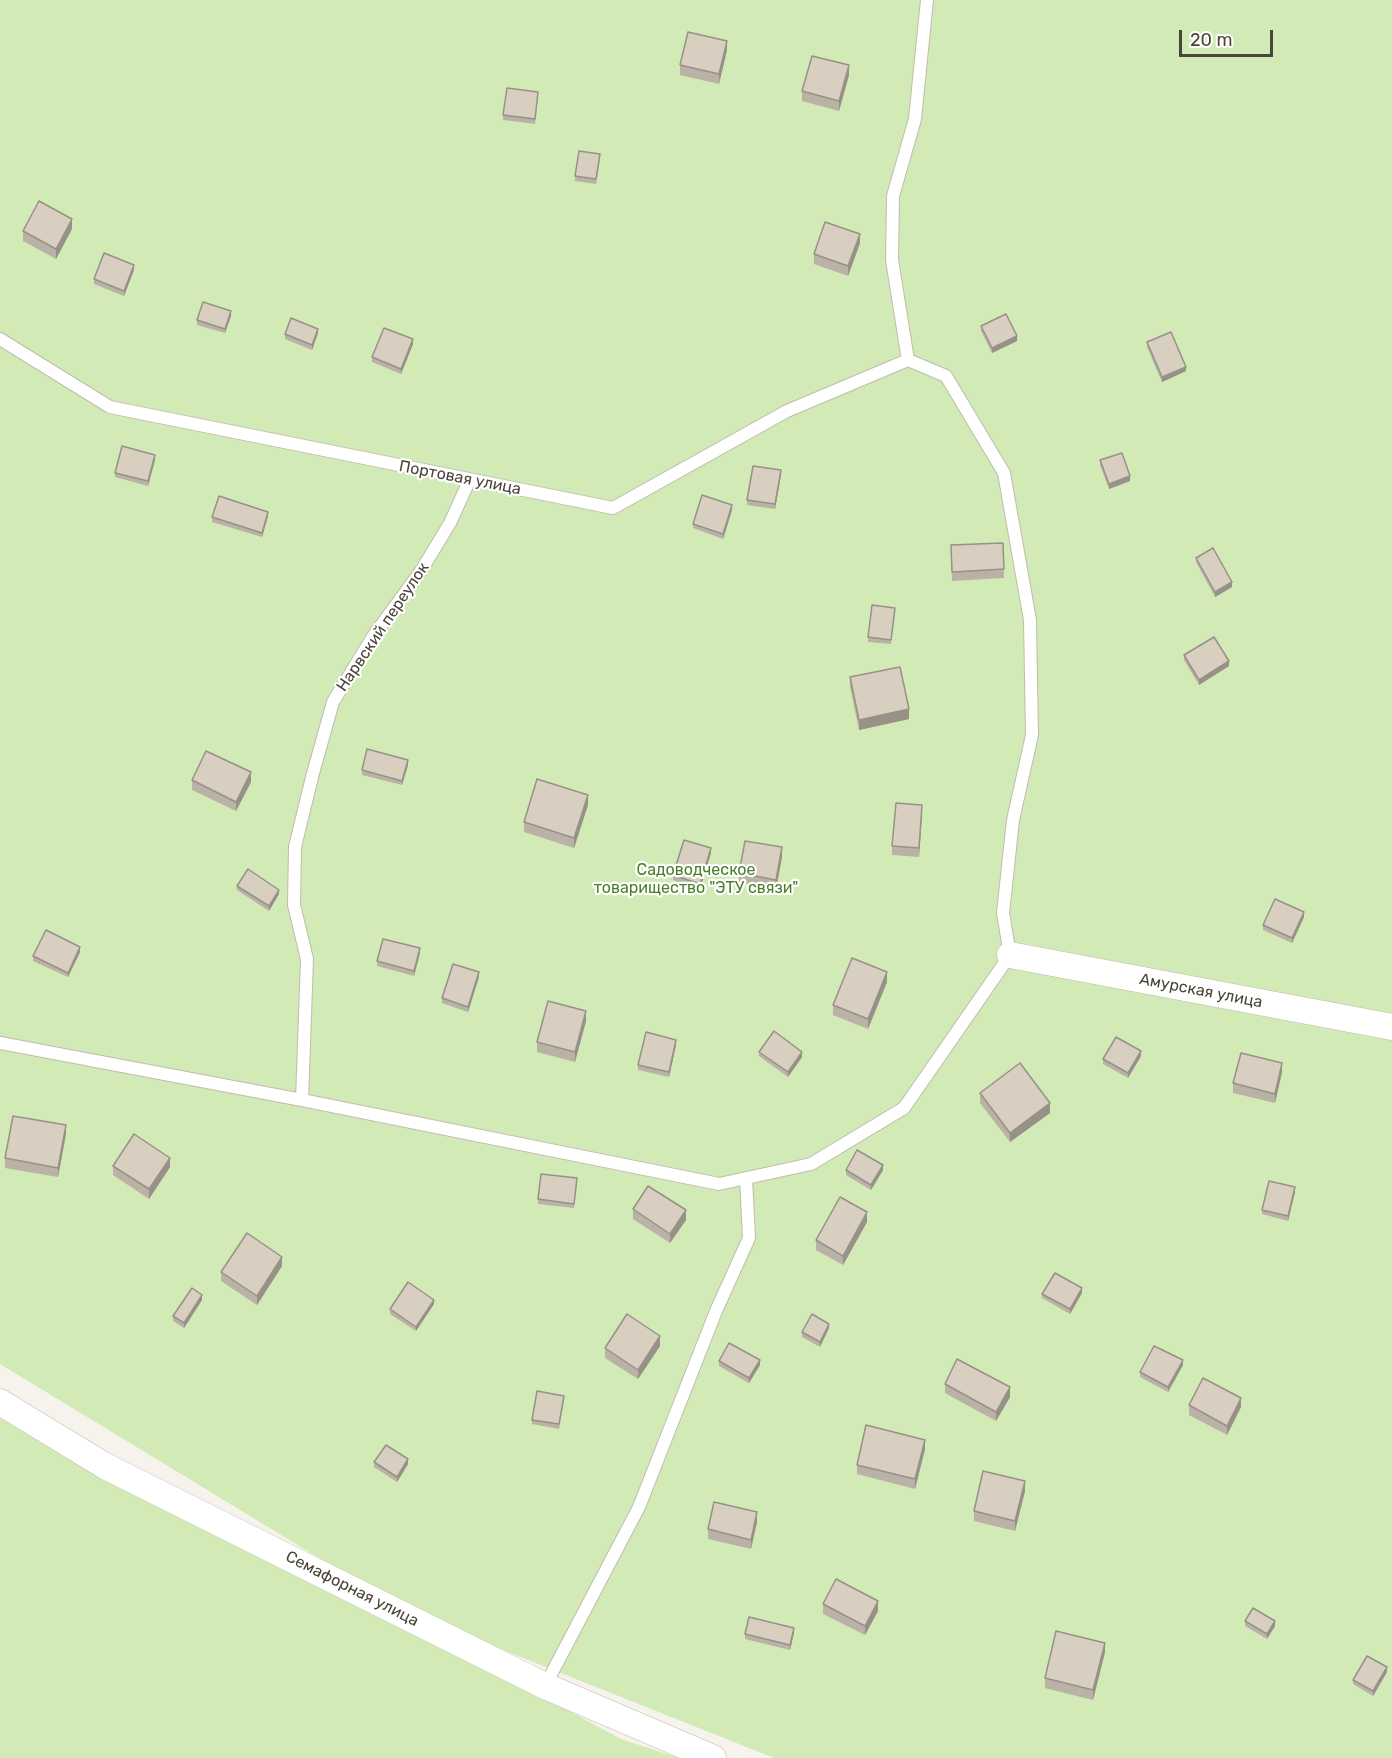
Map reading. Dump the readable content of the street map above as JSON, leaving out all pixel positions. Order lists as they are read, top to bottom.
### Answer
{
  "streets": {
    "street": ["Амурская улица", "Семафорная улица"],
    "lane": ["Портовая улица", "Нарвский переулок"]
  },
  "crossings": [
    ["Портовая улица", "Нарвский переулок"]
  ],
  "parks": ["Садоводческое товарищество \"ЭТУ связи\""],
  "scale_bar": "20 m"
}
